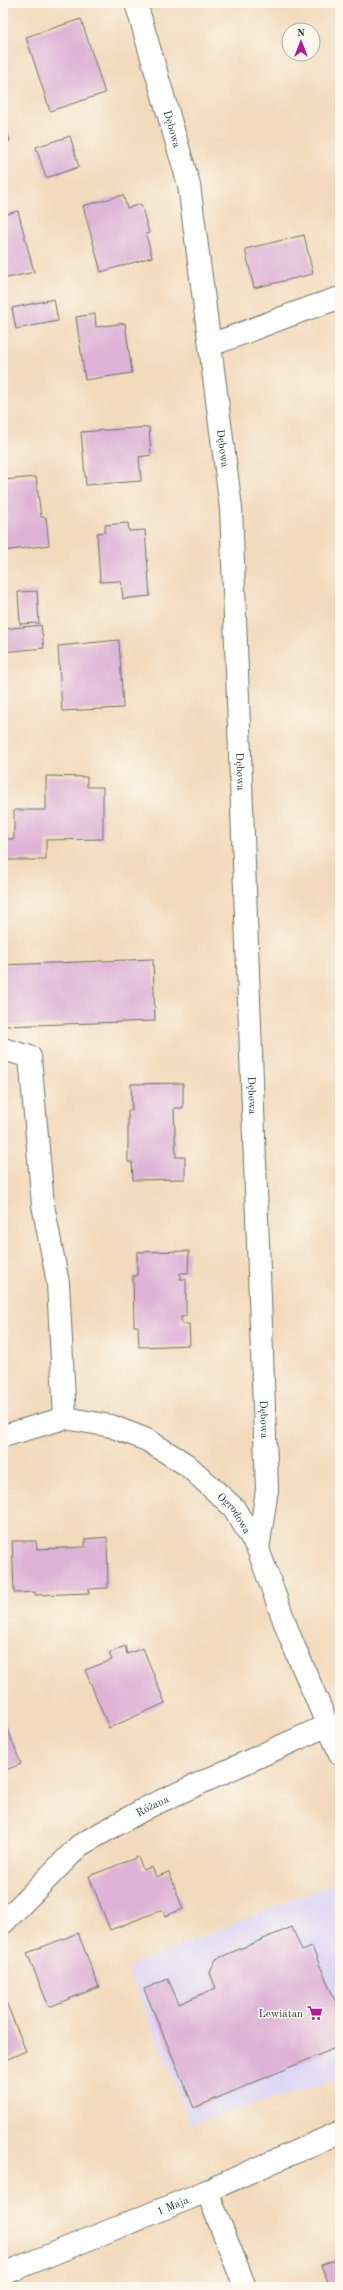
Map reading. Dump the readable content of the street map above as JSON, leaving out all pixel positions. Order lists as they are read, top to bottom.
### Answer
{
  "streets": {
    "street": [
      "Dębowa",
      "Ogrodowa",
      "Różana",
      "1 Maja"
    ]
  },
  "crossings": [
    ["Dębowa", "Ogrodowa"],
    ["Ogrodowa", "Różana"]
  ],
  "places": {
    "supermarket": ["Lewiatan"]
  },
  "north": "top"
}
